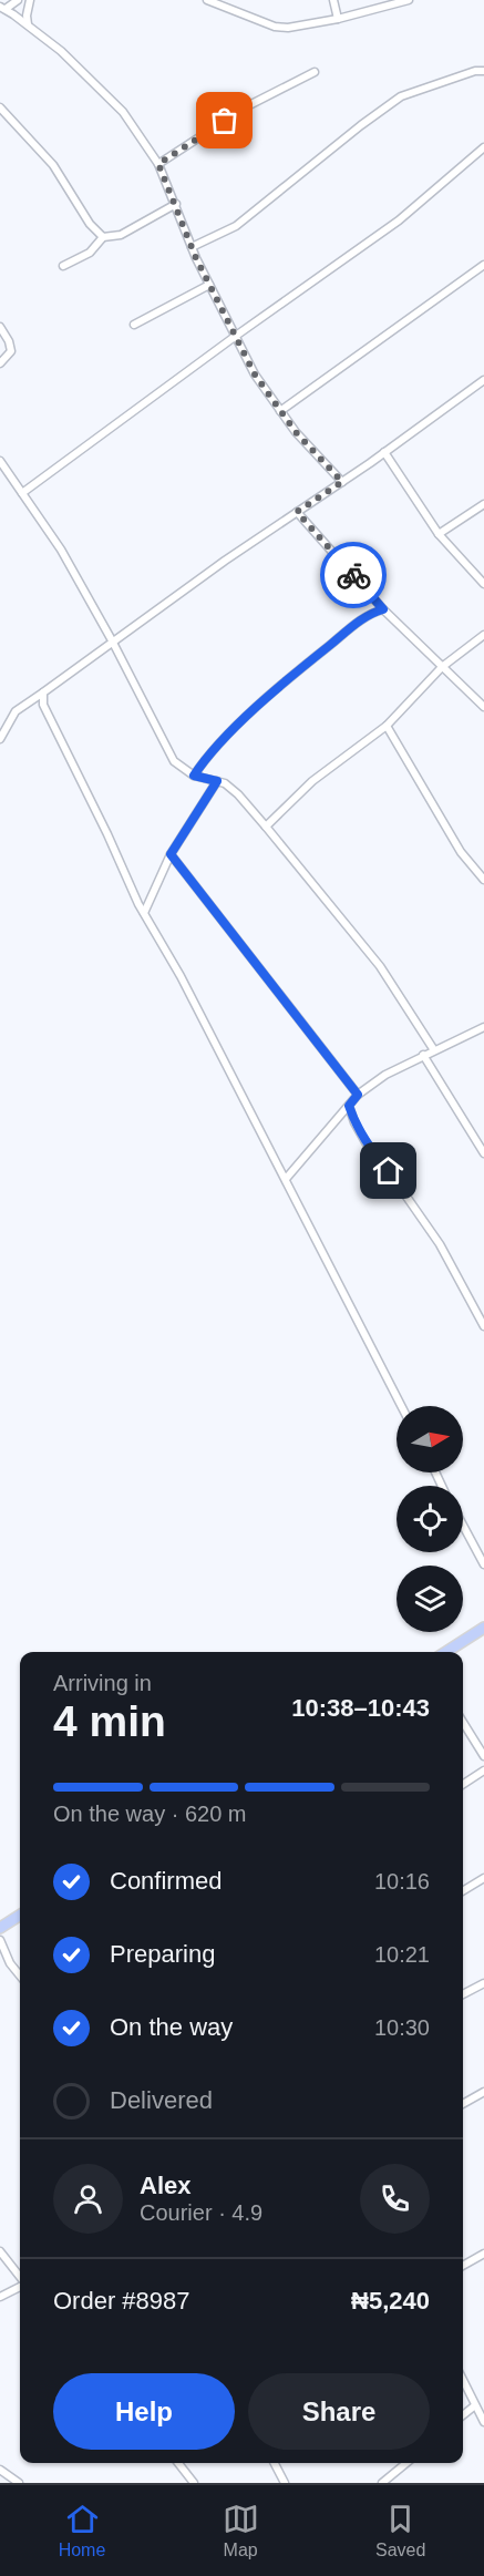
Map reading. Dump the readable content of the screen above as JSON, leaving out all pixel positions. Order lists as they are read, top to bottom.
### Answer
{
  "north": "right",
  "page": {
    "heading": ["4 min", "Arriving in", "10:38–10:43"],
    "panel": [
      "Alex",
      "Courier · 4.9",
      "Order #8987",
      "₦5,240"
    ],
    "bar": "On the way · 620 m",
    "list": [
      ["Confirmed", "10:16"],
      ["Preparing", "10:21"],
      ["On the way", "10:30"],
      "Delivered"
    ],
    "buttons": ["Help", "Share"],
    "tabs": ["Home", "Map", "Saved"]
  }
}
